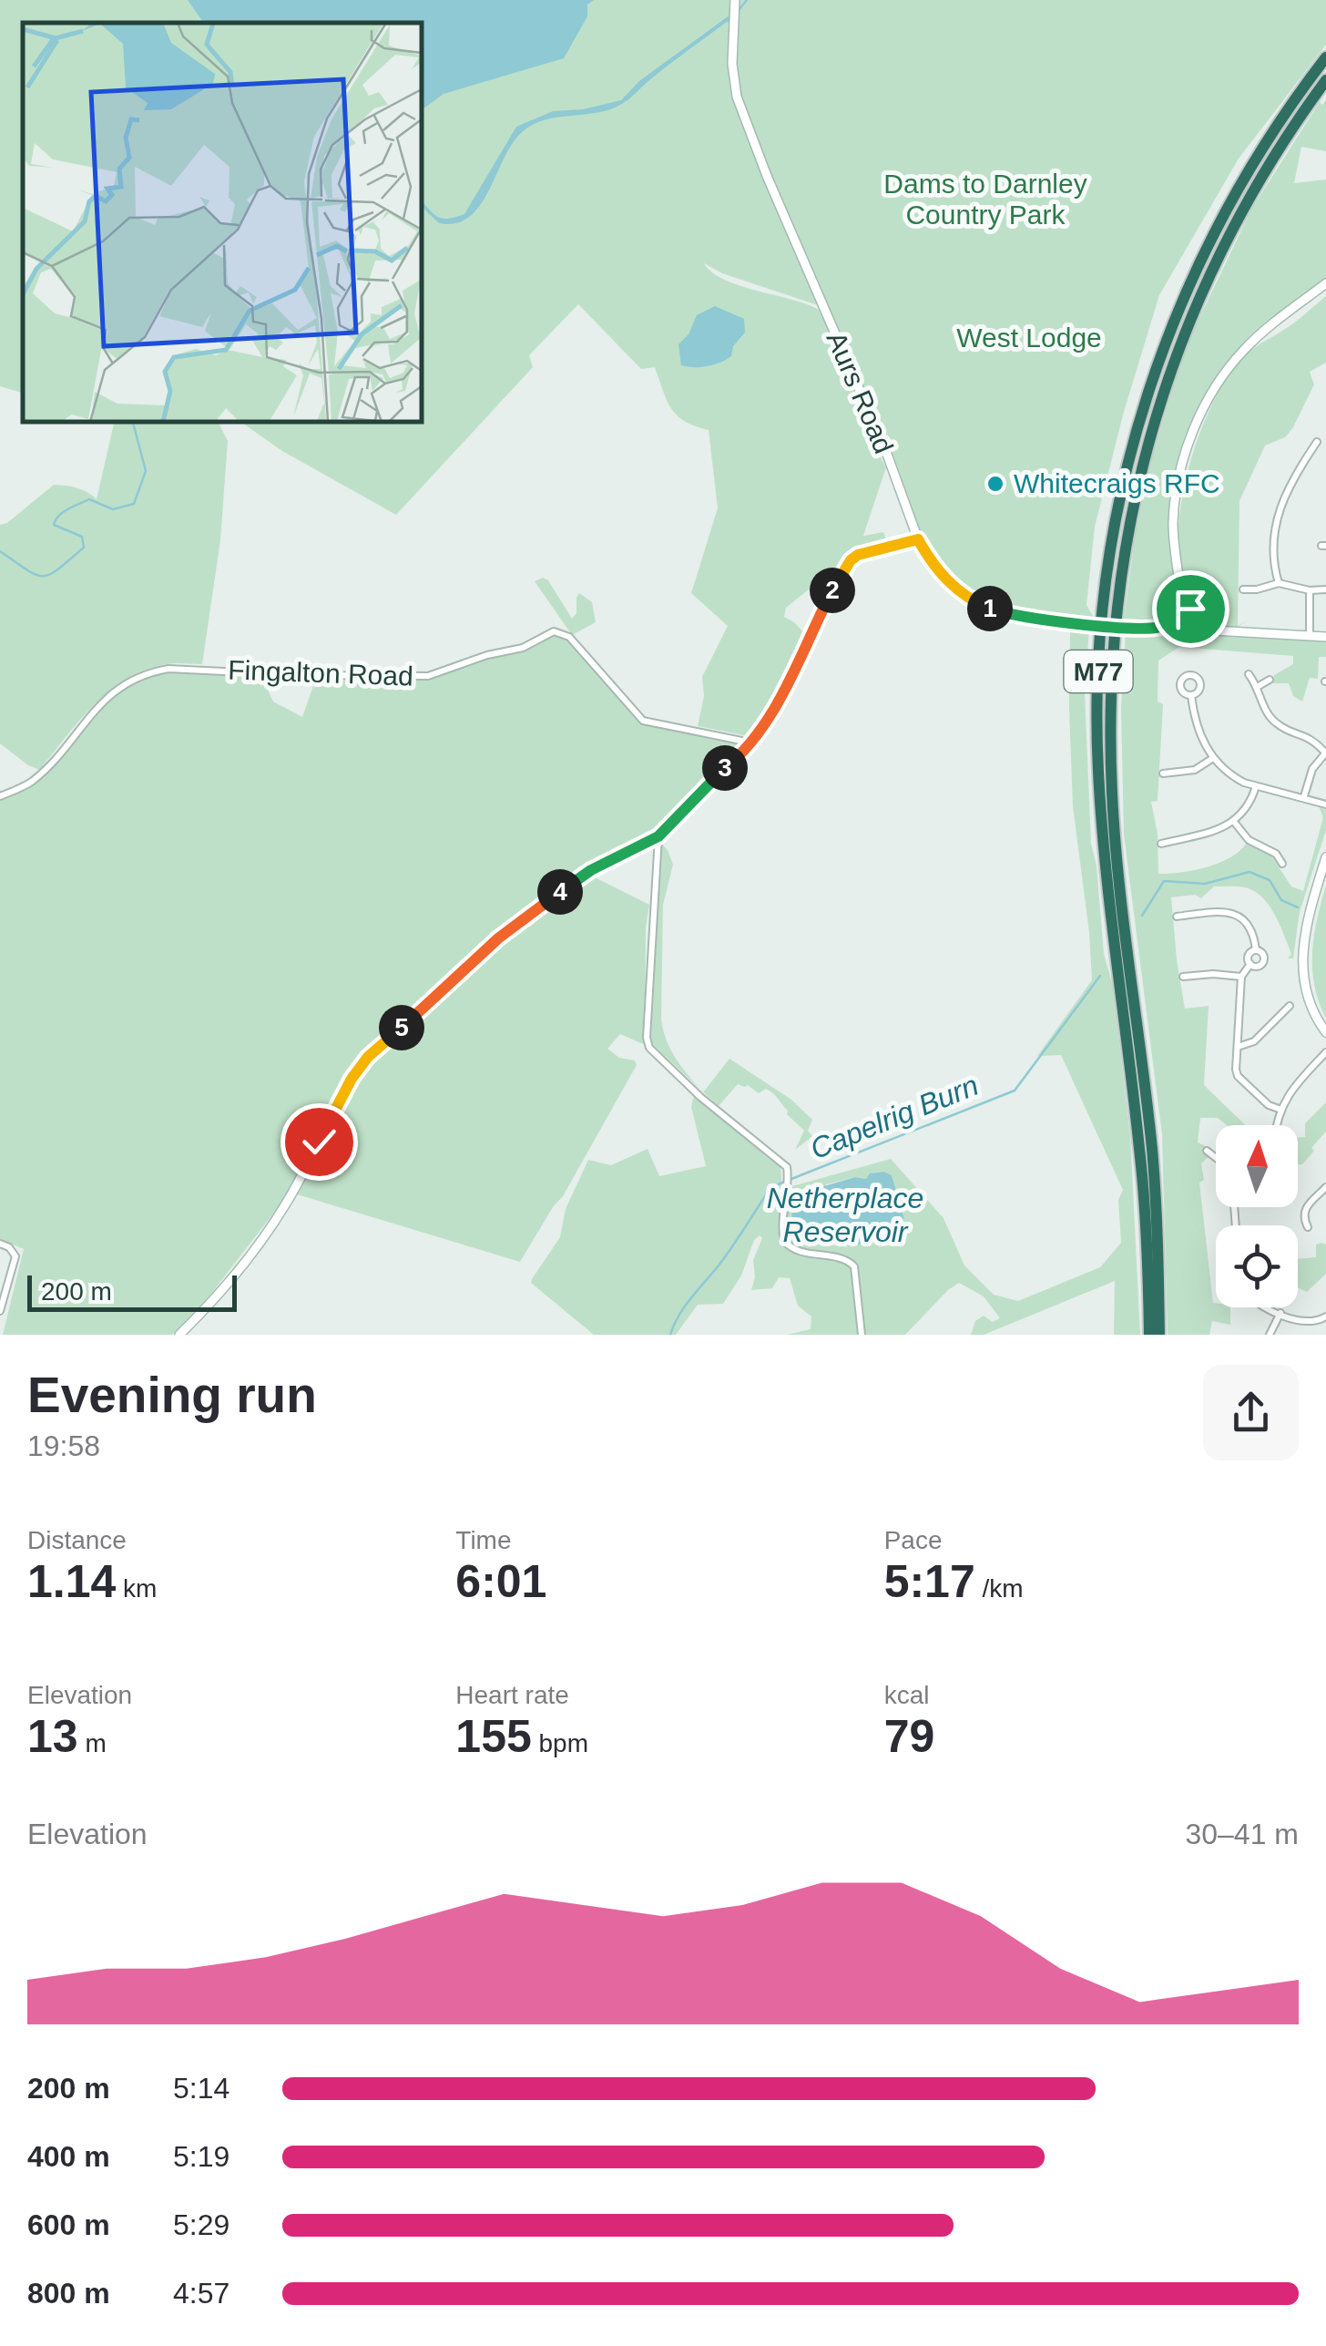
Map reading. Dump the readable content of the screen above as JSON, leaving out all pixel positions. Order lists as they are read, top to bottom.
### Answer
{
  "streets": {
    "highway": ["M77"],
    "main road": ["Aurs Road"],
    "street": ["Fingalton Road"]
  },
  "water": ["Capelrig Burn", "Netherplace Reservoir"],
  "parks": ["Dams to Darnley Country Park", "West Lodge"],
  "places": ["Whitecraigs RFC"],
  "scale_bar": "200 m",
  "north": "top",
  "page": {
    "pins": [
      "2",
      "1",
      "3",
      "4",
      "5"
    ],
    "scale": "200 m",
    "heading": ["Evening run", "19:58"],
    "stats": [
      ["Distance", "1.14 km"],
      ["Time", "6:01"],
      ["Pace", "5:17 /km"],
      ["Elevation", "13 m"],
      ["Heart rate", "155 bpm"],
      ["kcal", "79"]
    ],
    "chart": ["Elevation", "30–41 m"],
    "list": [
      {
        "name": "200 m",
        "note": "5:14"
      },
      {
        "name": "400 m",
        "note": "5:19"
      },
      {
        "name": "600 m",
        "note": "5:29"
      },
      {
        "name": "800 m",
        "note": "4:57"
      }
    ]
  }
}
